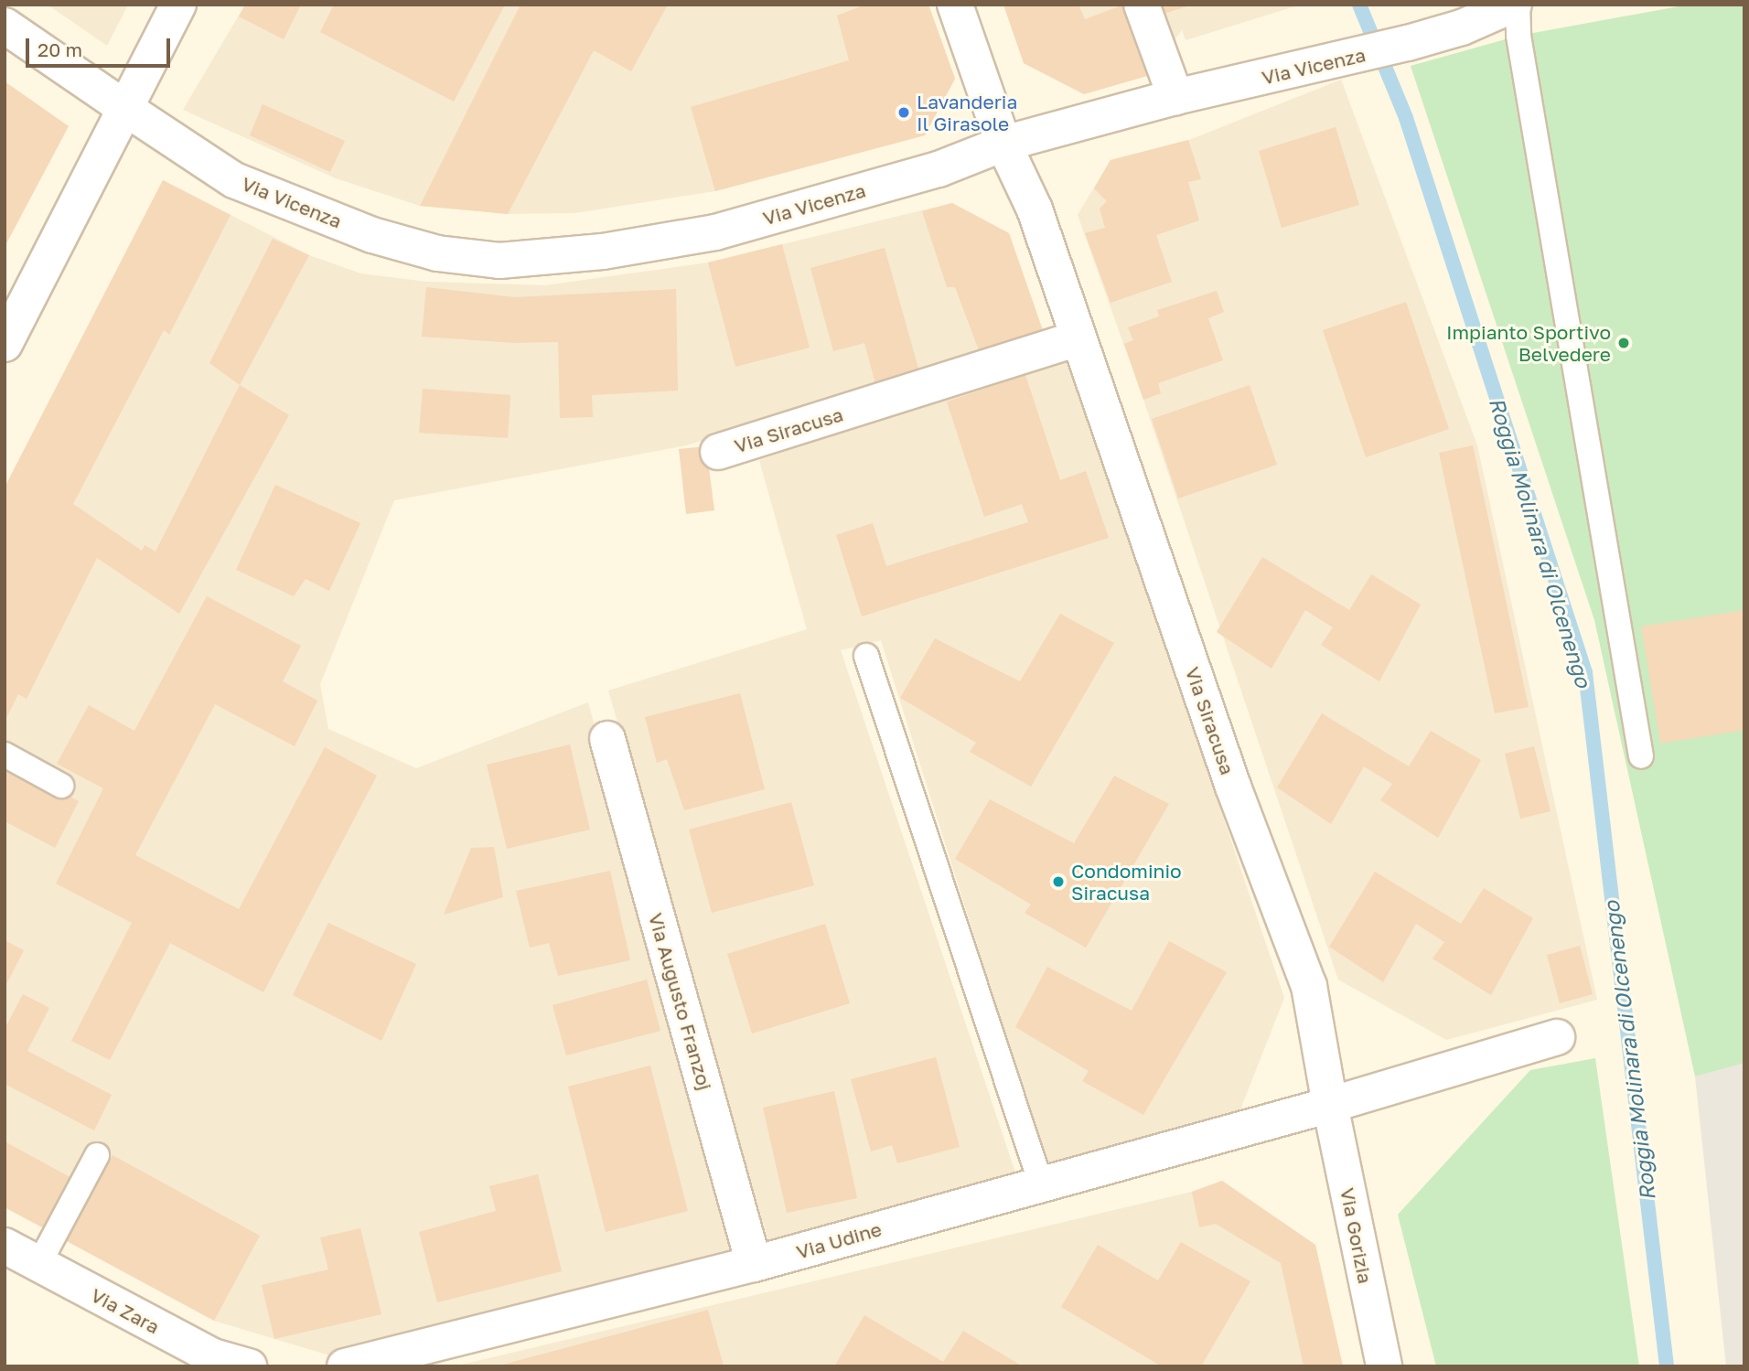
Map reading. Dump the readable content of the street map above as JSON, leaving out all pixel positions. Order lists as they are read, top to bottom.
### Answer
{
  "streets": {
    "street": [
      "Via Vicenza",
      "Via Siracusa",
      "Via Augusto Franzoj",
      "Via Gorizia",
      "Via Udine",
      "Via Zara"
    ]
  },
  "crossings": [
    ["Via Vicenza", "Via Siracusa"],
    ["Via Siracusa", "Via Gorizia"],
    ["Via Siracusa", "Via Udine"],
    ["Via Augusto Franzoj", "Via Udine"],
    ["Via Gorizia", "Via Udine"]
  ],
  "water": ["Roggia Molinara di Olcenengo"],
  "places": ["Lavanderia Il Girasole", "Impianto Sportivo Belvedere", "Condominio Siracusa"],
  "scale_bar": "20 m"
}
